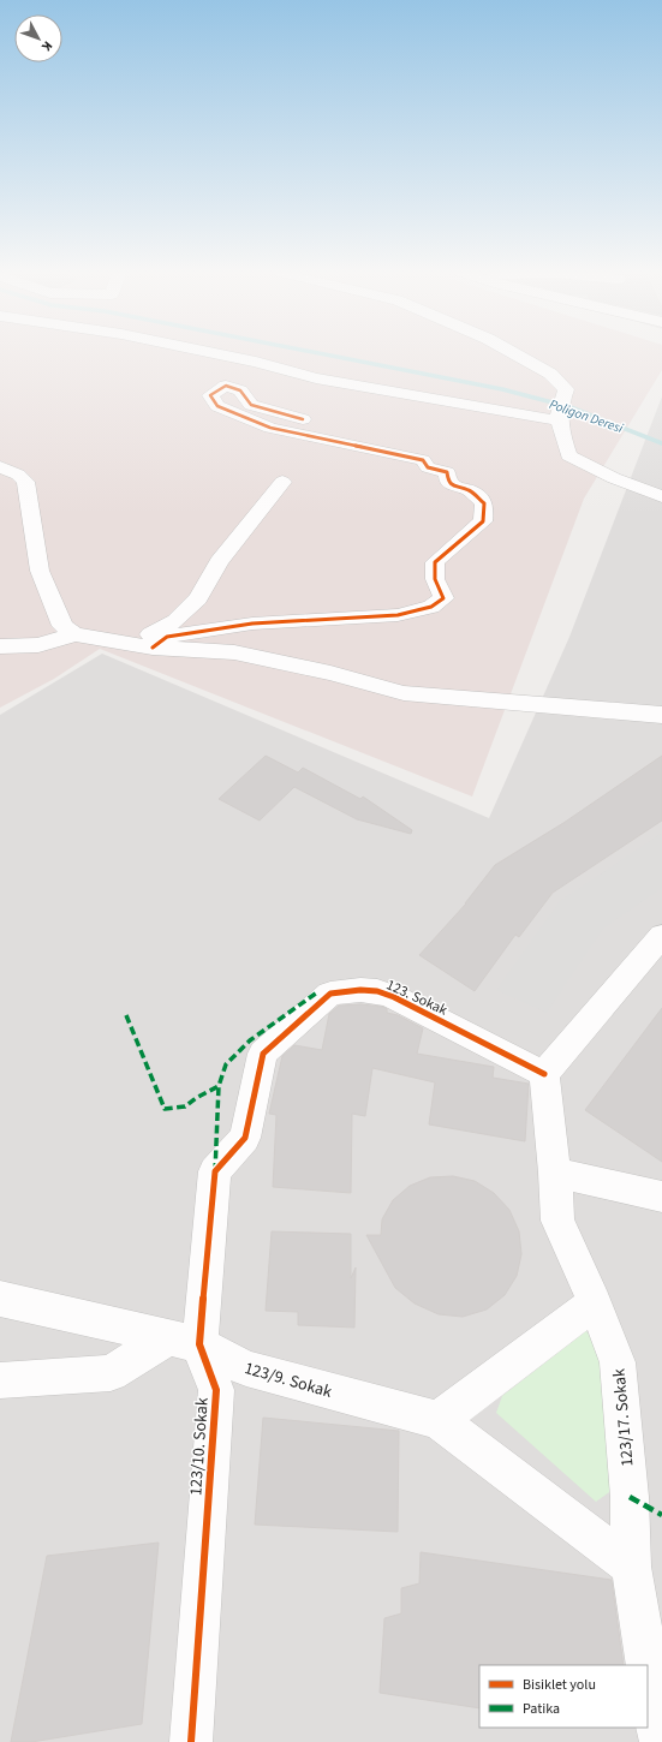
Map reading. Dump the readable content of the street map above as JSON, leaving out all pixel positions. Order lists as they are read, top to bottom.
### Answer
{
  "streets": {
    "street": [
      "123. Sokak",
      "123/9. Sokak",
      "123/17. Sokak",
      "123/10. Sokak"
    ]
  },
  "crossings": [
    ["123. Sokak", "123/17. Sokak"],
    ["123. Sokak", "123/10. Sokak"],
    ["123/9. Sokak", "123/17. Sokak"],
    ["123/9. Sokak", "123/10. Sokak"]
  ],
  "water": ["Poligon Deresi"],
  "legend": ["Bisiklet yolu", "Patika"],
  "north": "bottom right"
}
